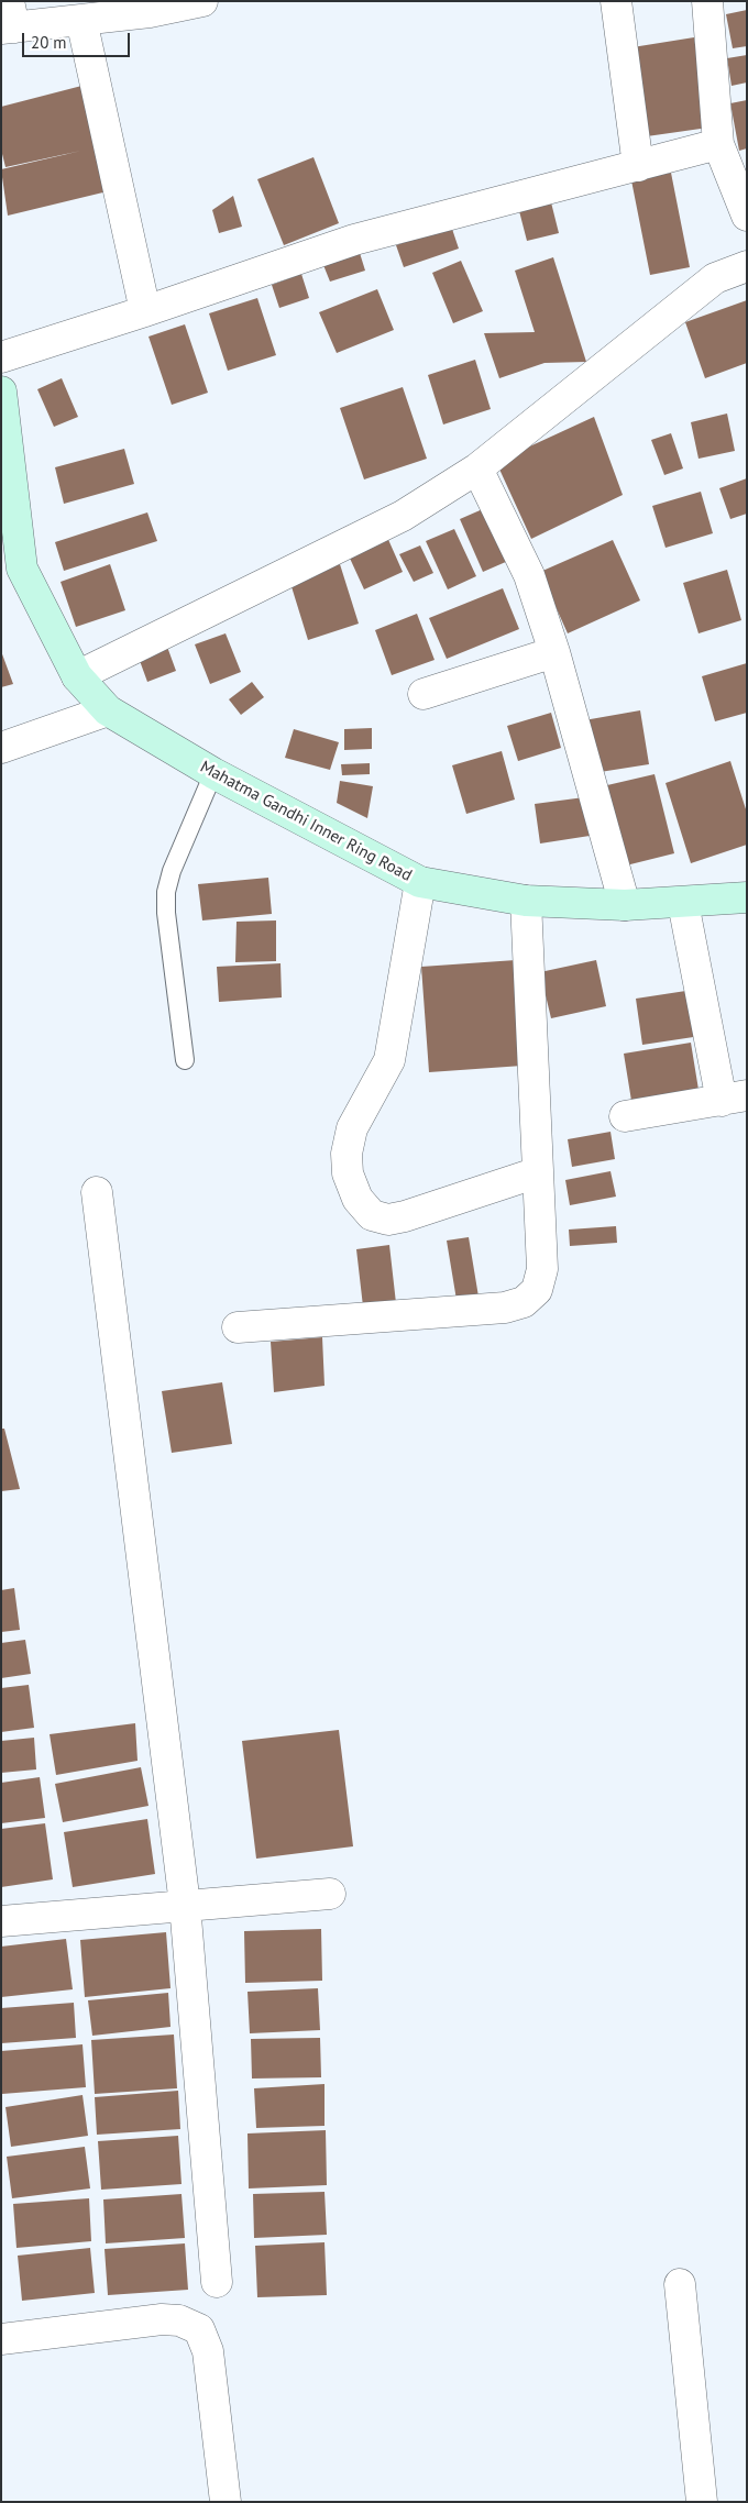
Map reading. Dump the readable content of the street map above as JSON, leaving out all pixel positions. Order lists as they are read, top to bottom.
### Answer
{
  "streets": {
    "main road": ["Mahatma Gandhi Inner Ring Road"]
  },
  "scale_bar": "20 m"
}
